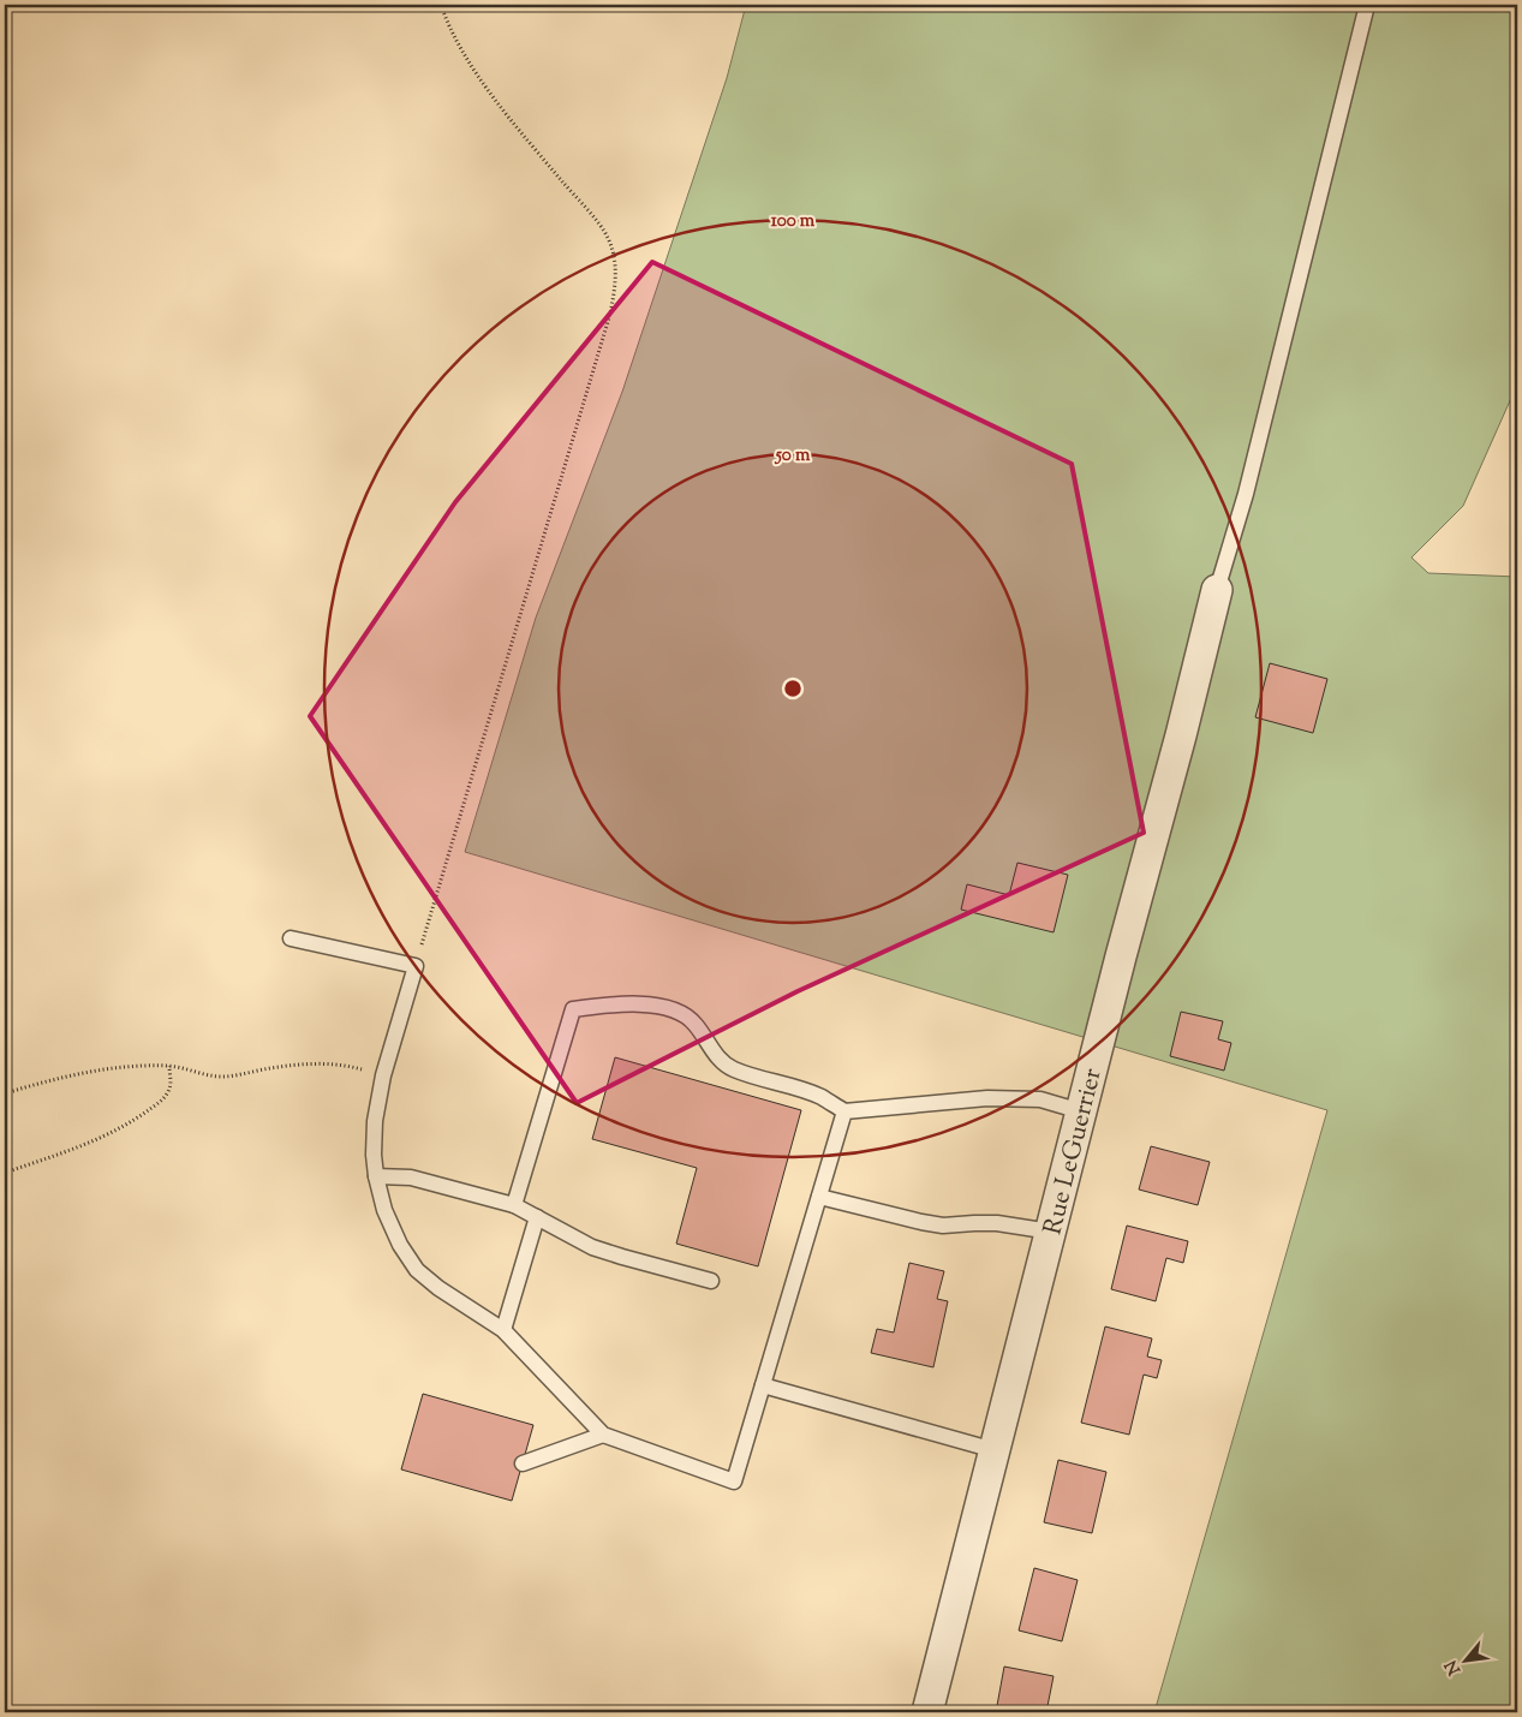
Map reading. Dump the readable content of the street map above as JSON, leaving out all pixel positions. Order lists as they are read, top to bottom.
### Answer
{
  "streets": {
    "street": ["Rue LeGuerrier"]
  },
  "north": "bottom left",
  "rings": ["100 m", "50 m"]
}
